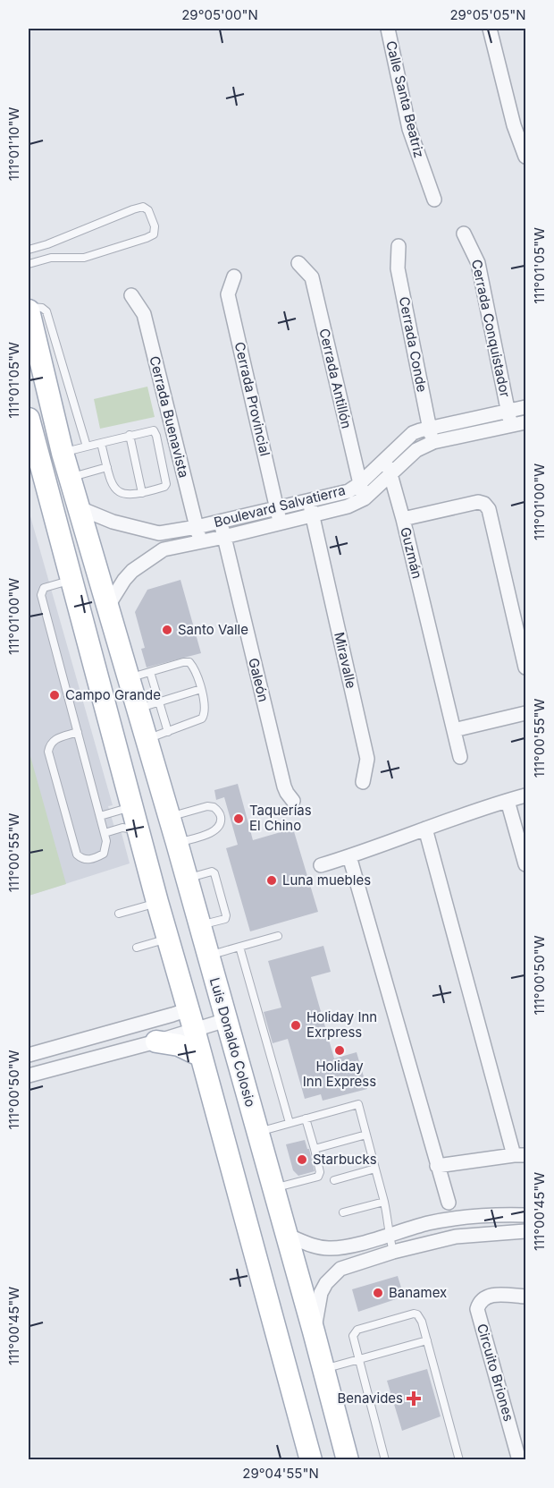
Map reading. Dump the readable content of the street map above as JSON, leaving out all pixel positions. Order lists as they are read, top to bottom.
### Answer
{
  "streets": {
    "main road": ["Luis Donaldo Colosio"],
    "street": [
      "Calle Santa Beatriz",
      "Cerrada Conquistador",
      "Cerrada Conde",
      "Cerrada Antillón",
      "Cerrada Provincial",
      "Cerrada Buenavista",
      "Boulevard Salvatierra",
      "Guzmán",
      "Miravalle",
      "Galeón",
      "Circuito Briones"
    ]
  },
  "crossings": [
    ["Cerrada Conquistador", "Boulevard Salvatierra"],
    ["Cerrada Conde", "Boulevard Salvatierra"],
    ["Cerrada Antillón", "Boulevard Salvatierra"],
    ["Cerrada Provincial", "Boulevard Salvatierra"],
    ["Cerrada Buenavista", "Boulevard Salvatierra"],
    ["Boulevard Salvatierra", "Miravalle"],
    ["Boulevard Salvatierra", "Galeón"],
    ["Boulevard Salvatierra", "Luis Donaldo Colosio"]
  ],
  "places": {
    "other": [
      "Santo Valle",
      "Campo Grande",
      "Taquerías El Chino",
      "Luna muebles",
      "Holiday Inn Exrpress",
      "Holiday Inn Express",
      "Starbucks",
      "Banamex"
    ],
    "health": ["Benavides"]
  },
  "coordinates": [
    "29°05'00\"N",
    "29°05'05\"N",
    "111°01'10\"W",
    "111°01'05\"W",
    "111°01'00\"W",
    "111°00'55\"W",
    "111°00'50\"W",
    "111°00'45\"W",
    "29°04'55\"N"
  ]
}
